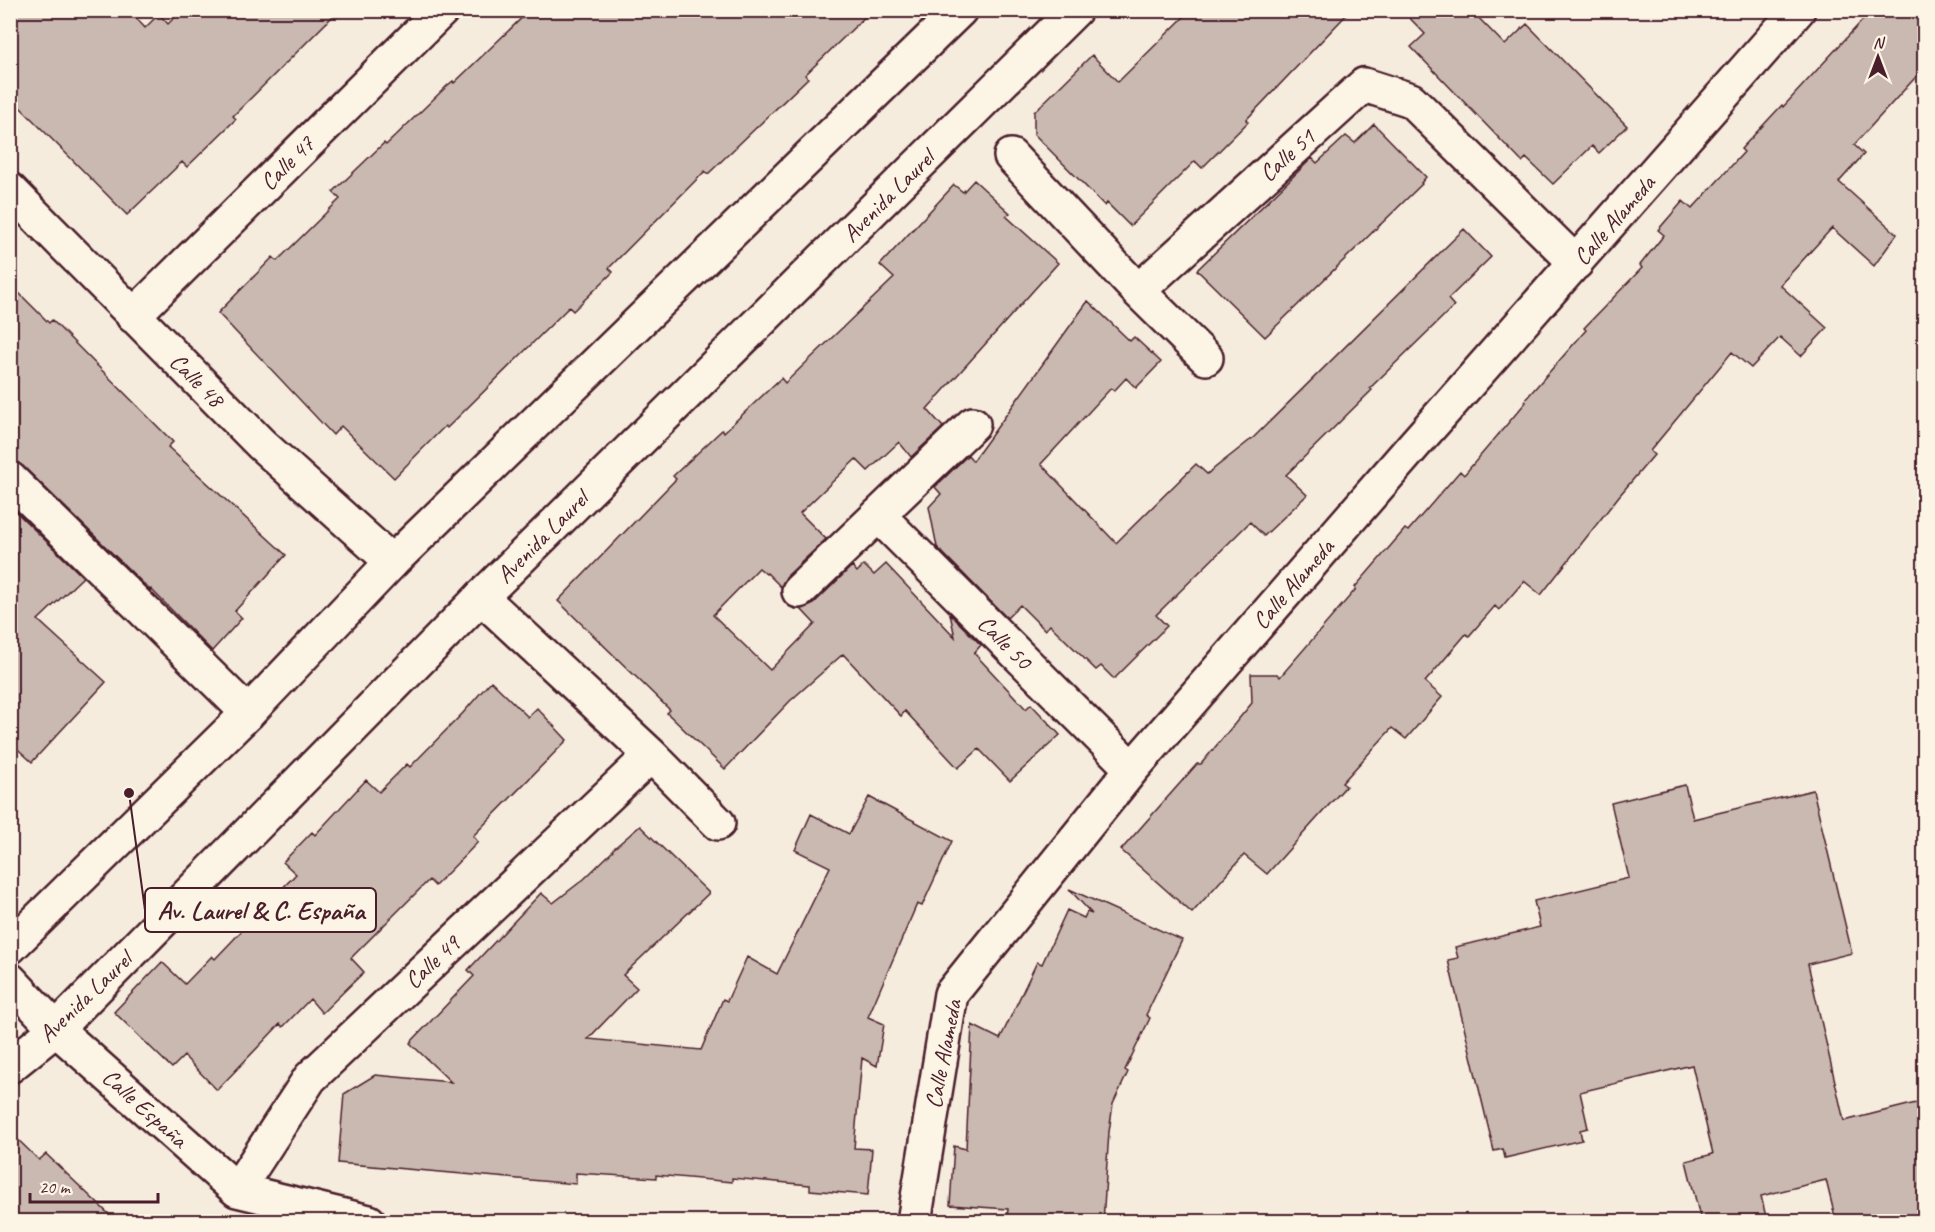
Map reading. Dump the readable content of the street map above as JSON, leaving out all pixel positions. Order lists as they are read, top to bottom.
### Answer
{
  "streets": {
    "street": [
      "Calle 51",
      "Calle 47",
      "Avenida Laurel",
      "Calle Alameda",
      "Calle 48",
      "Calle 50",
      "Calle 49",
      "Calle España"
    ]
  },
  "crossings": [
    ["Calle 51", "Calle Alameda"],
    ["Calle 47", "Calle 48"],
    ["Avenida Laurel", "Calle España"],
    ["Calle Alameda", "Calle 50"],
    ["Calle 49", "Calle España"]
  ],
  "places": ["Av. Laurel & C. España"],
  "scale_bar": "20 m",
  "north": "top"
}
